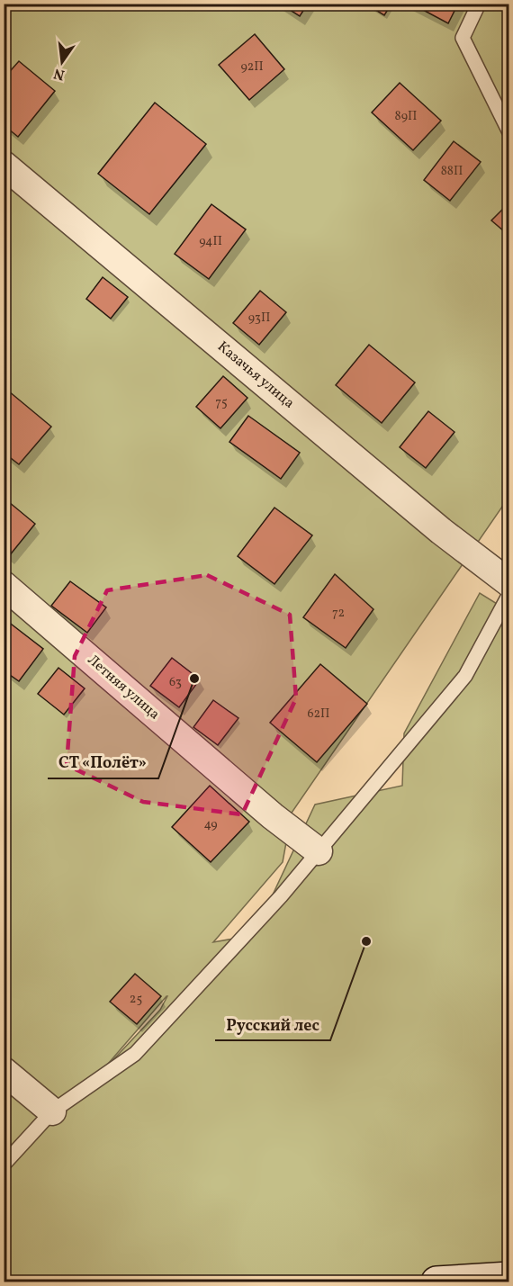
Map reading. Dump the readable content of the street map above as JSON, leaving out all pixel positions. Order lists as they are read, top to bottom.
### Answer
{
  "streets": {
    "street": ["Казачья улица", "Летняя улица"]
  },
  "places": ["СТ «Полёт»", "Русский лес"],
  "house_numbers": [
    "92П",
    "89П",
    "88П",
    "94П",
    "93П",
    "75",
    "72",
    "63",
    "62П",
    "49",
    "25"
  ],
  "north": "bottom"
}
